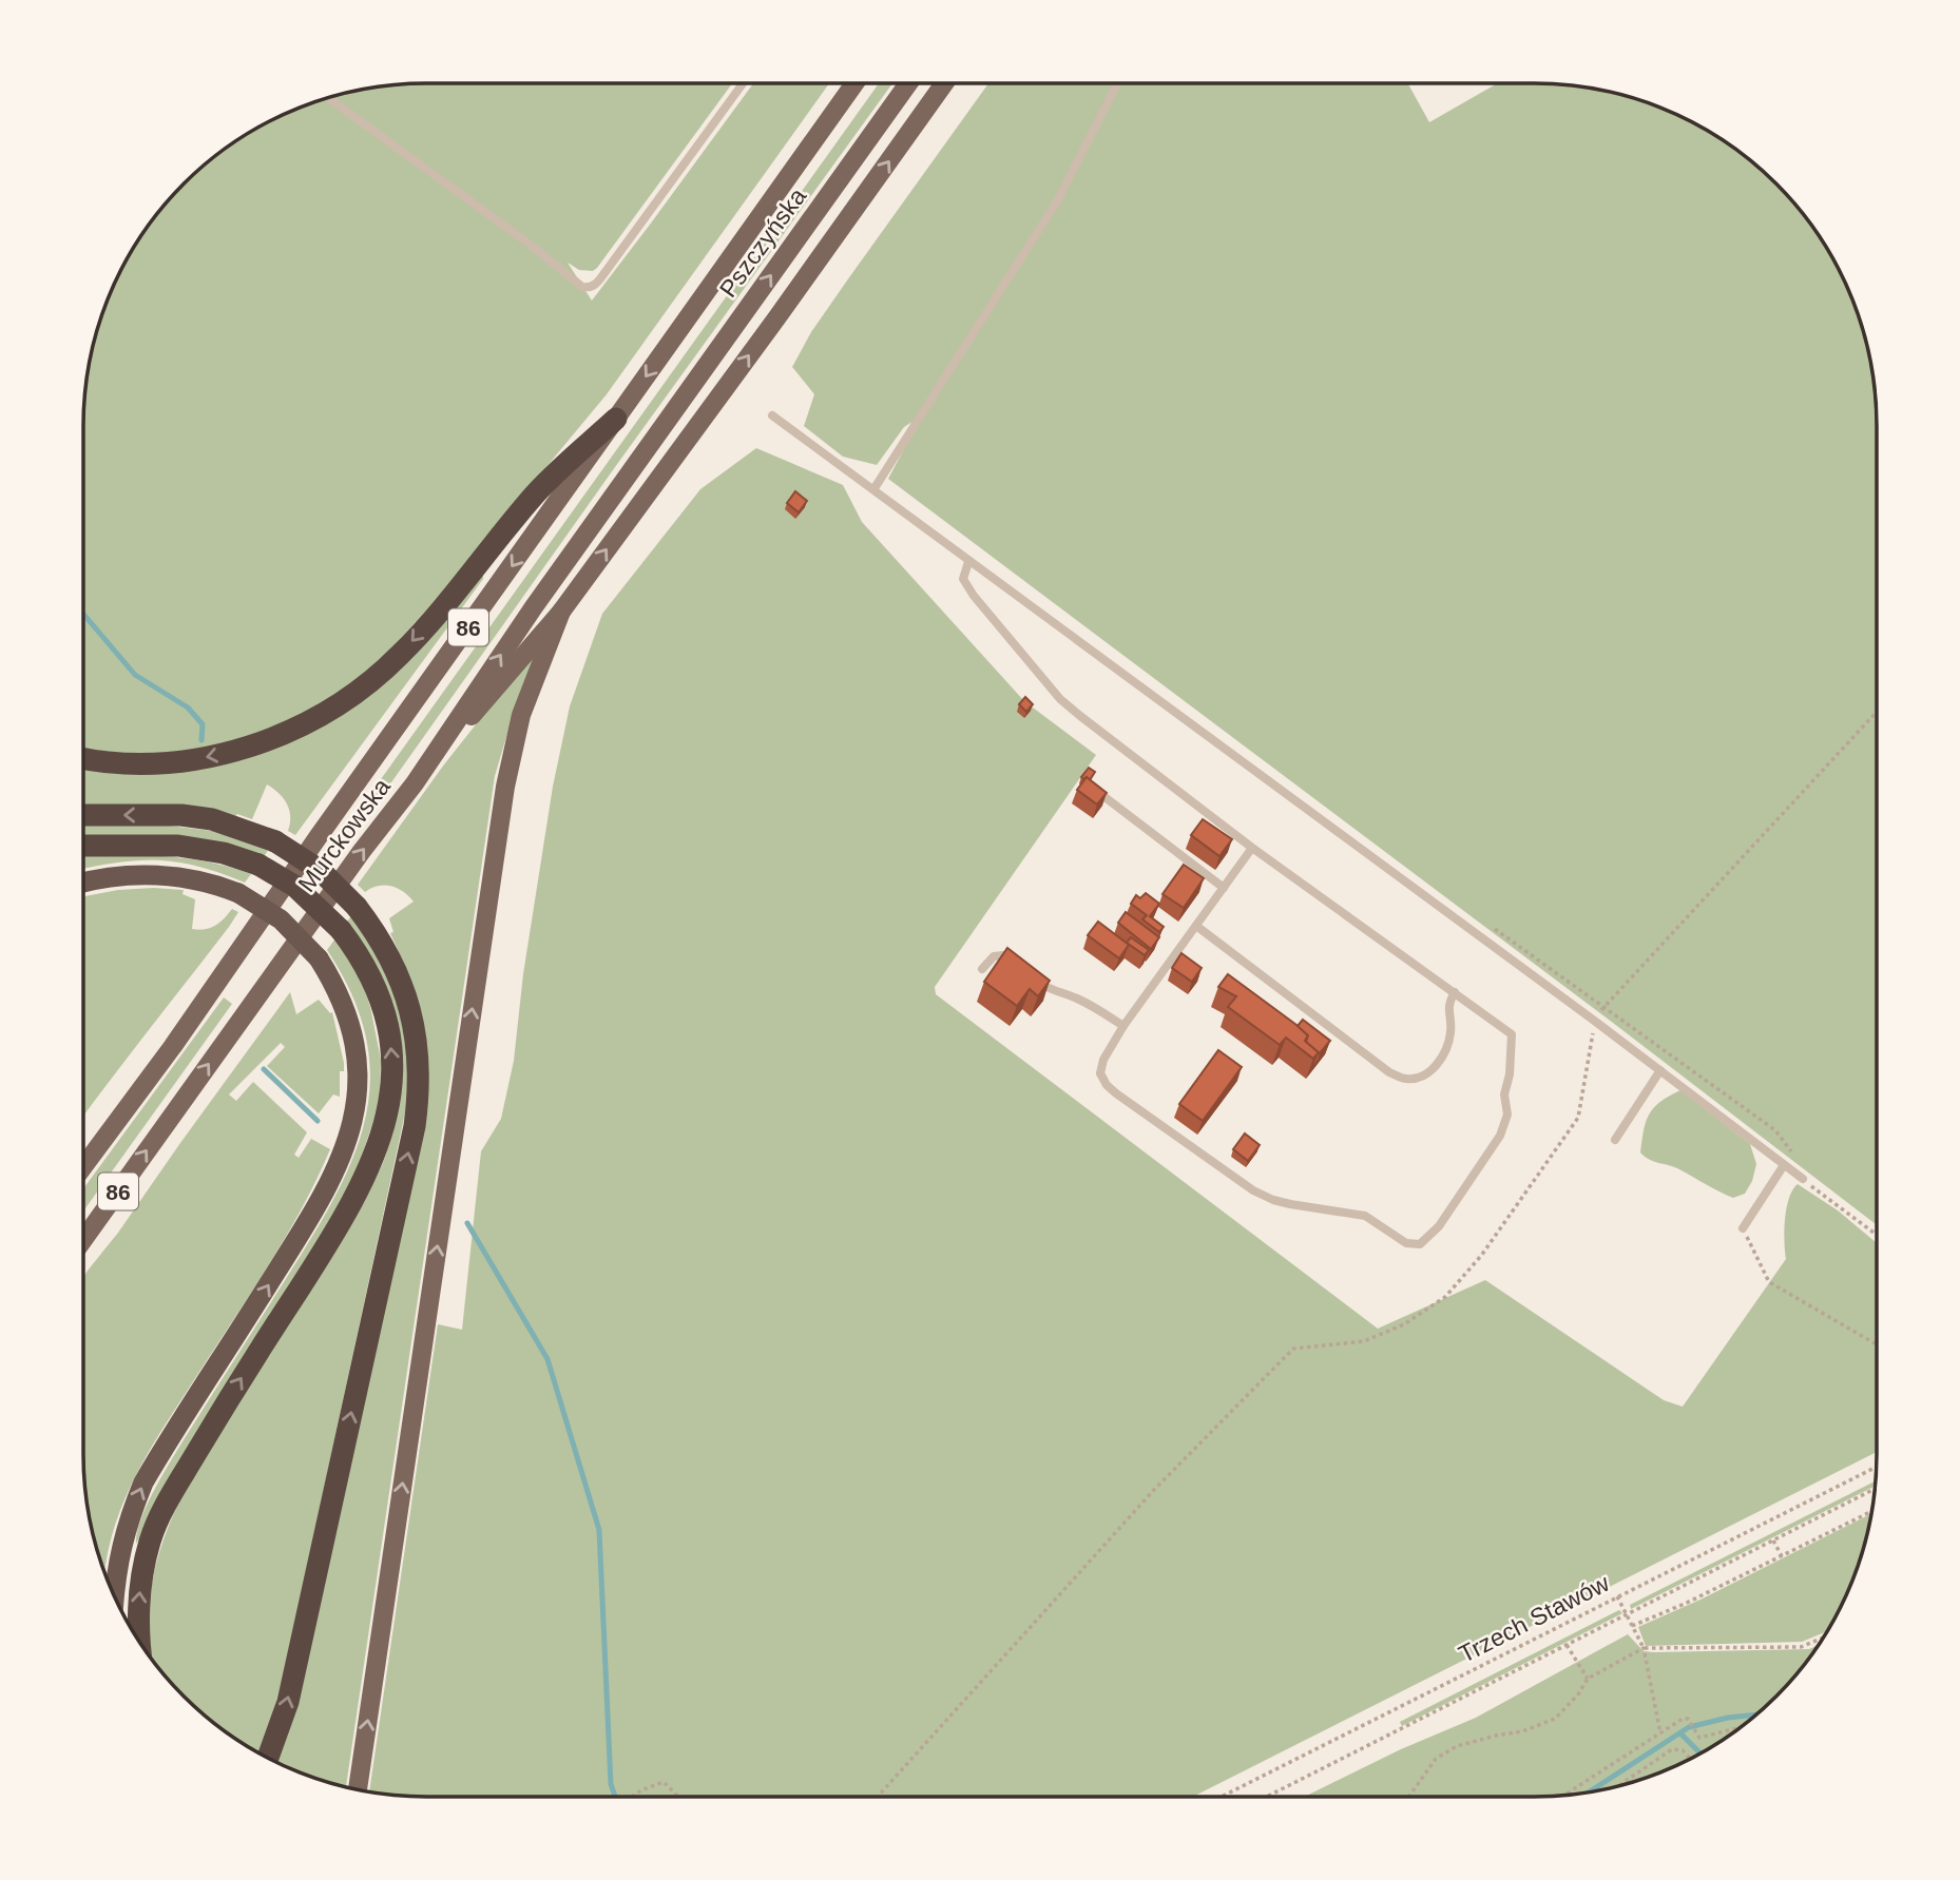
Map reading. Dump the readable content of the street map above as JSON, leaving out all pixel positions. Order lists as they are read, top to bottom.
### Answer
{
  "streets": {
    "main road": ["Pszczyńska", "86", "Murckowska"],
    "path": ["Trzech Stawów"]
  },
  "crossings": [
    ["Pszczyńska", "Murckowska"]
  ]
}
